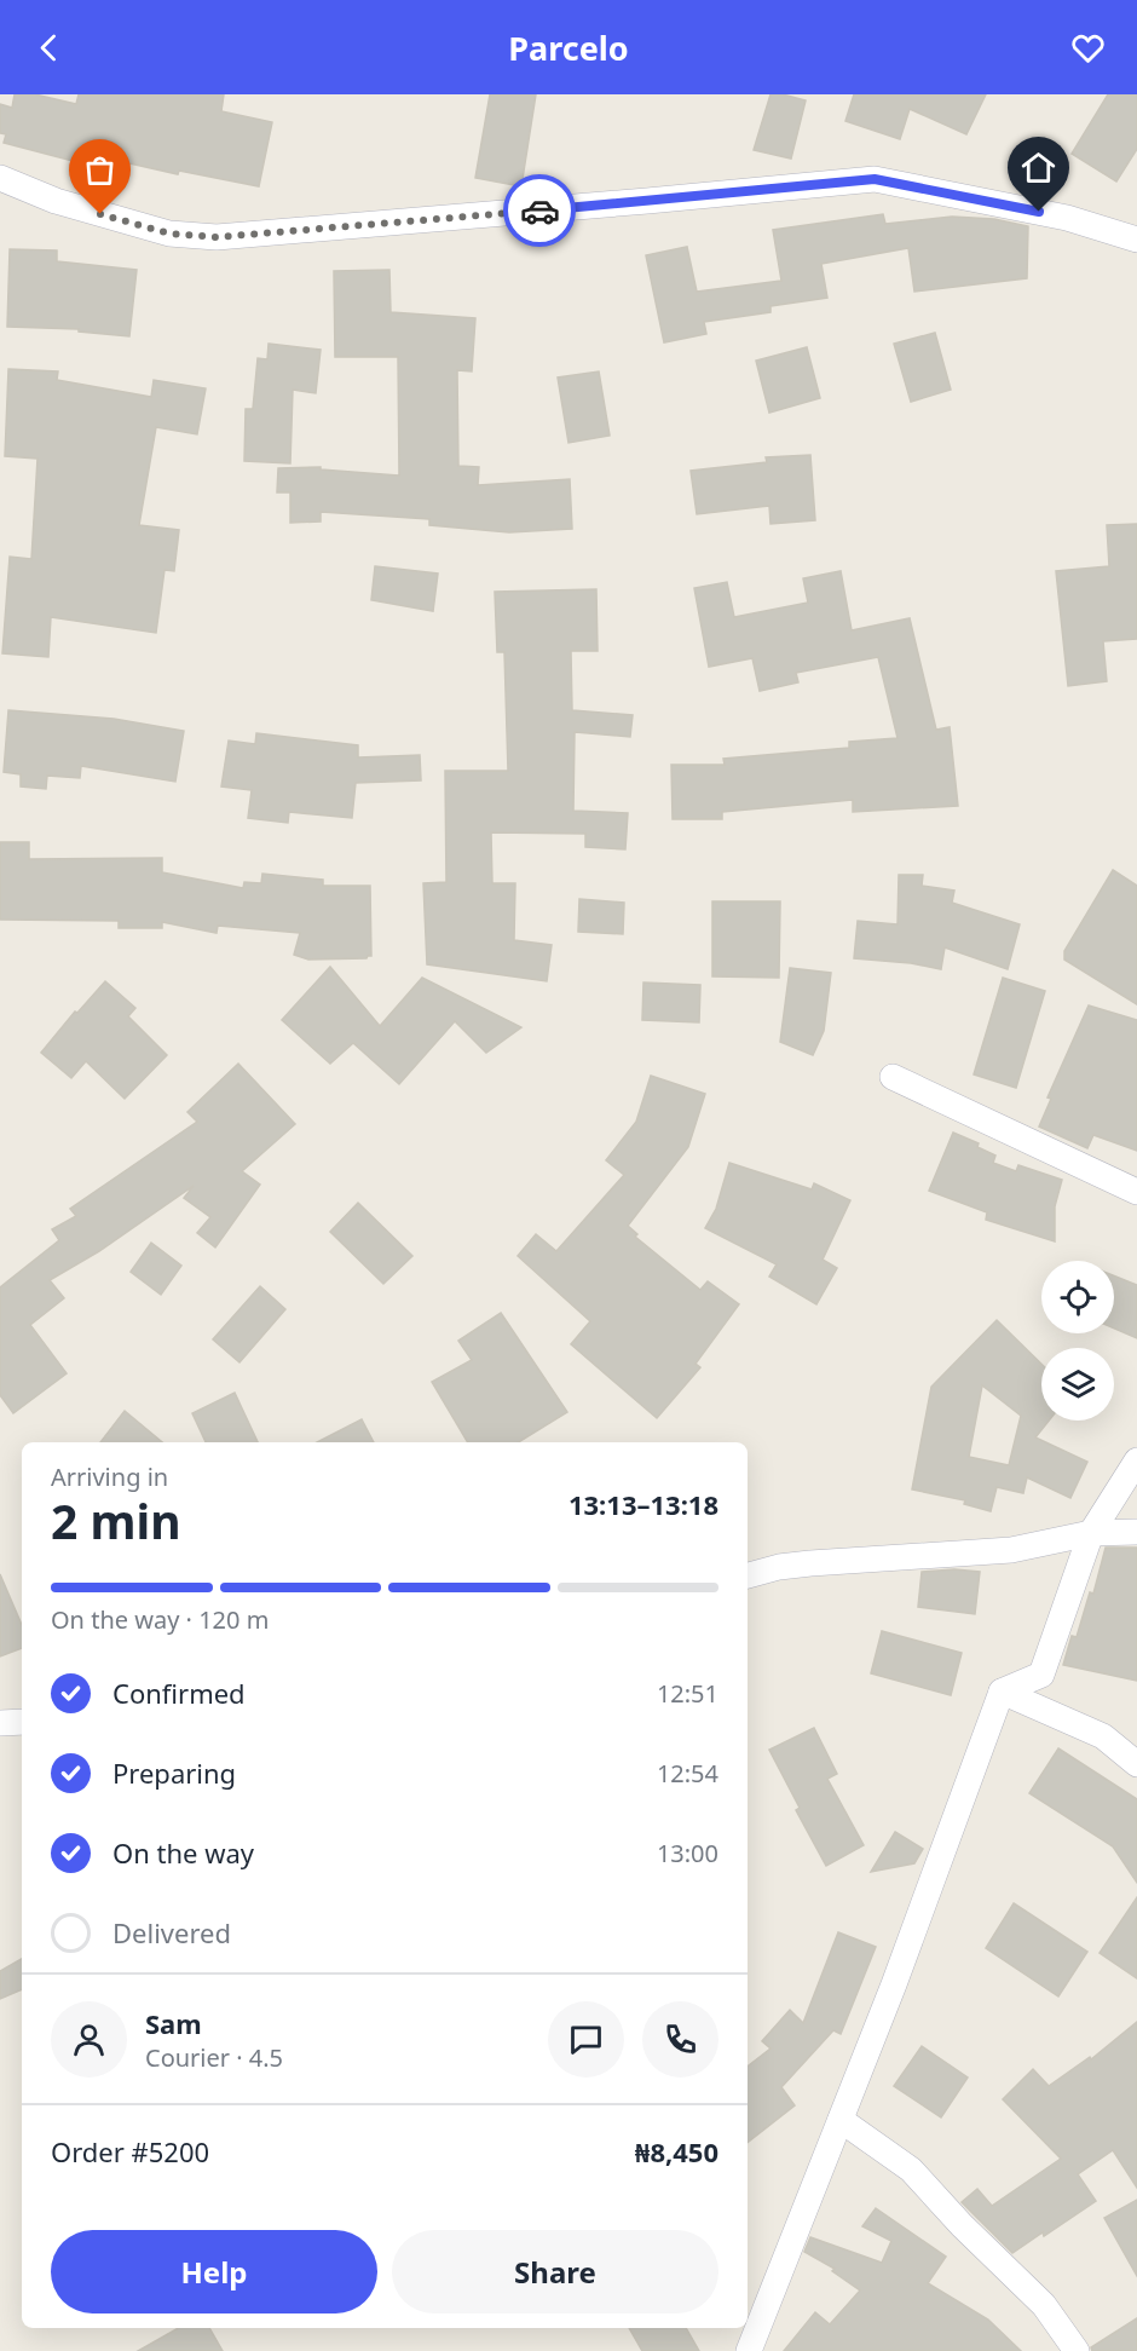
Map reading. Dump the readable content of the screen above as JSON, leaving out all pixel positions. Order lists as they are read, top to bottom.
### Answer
{
  "page": {
    "header": "Parcelo",
    "heading": ["2 min", "Arriving in", "13:13–13:18"],
    "panel": [
      "Sam",
      "Courier · 4.5",
      "Order #5200",
      "₦8,450"
    ],
    "bar": "On the way · 120 m",
    "list": [
      ["Confirmed", "12:51"],
      ["Preparing", "12:54"],
      ["On the way", "13:00"],
      "Delivered"
    ],
    "buttons": ["Help", "Share"]
  }
}
